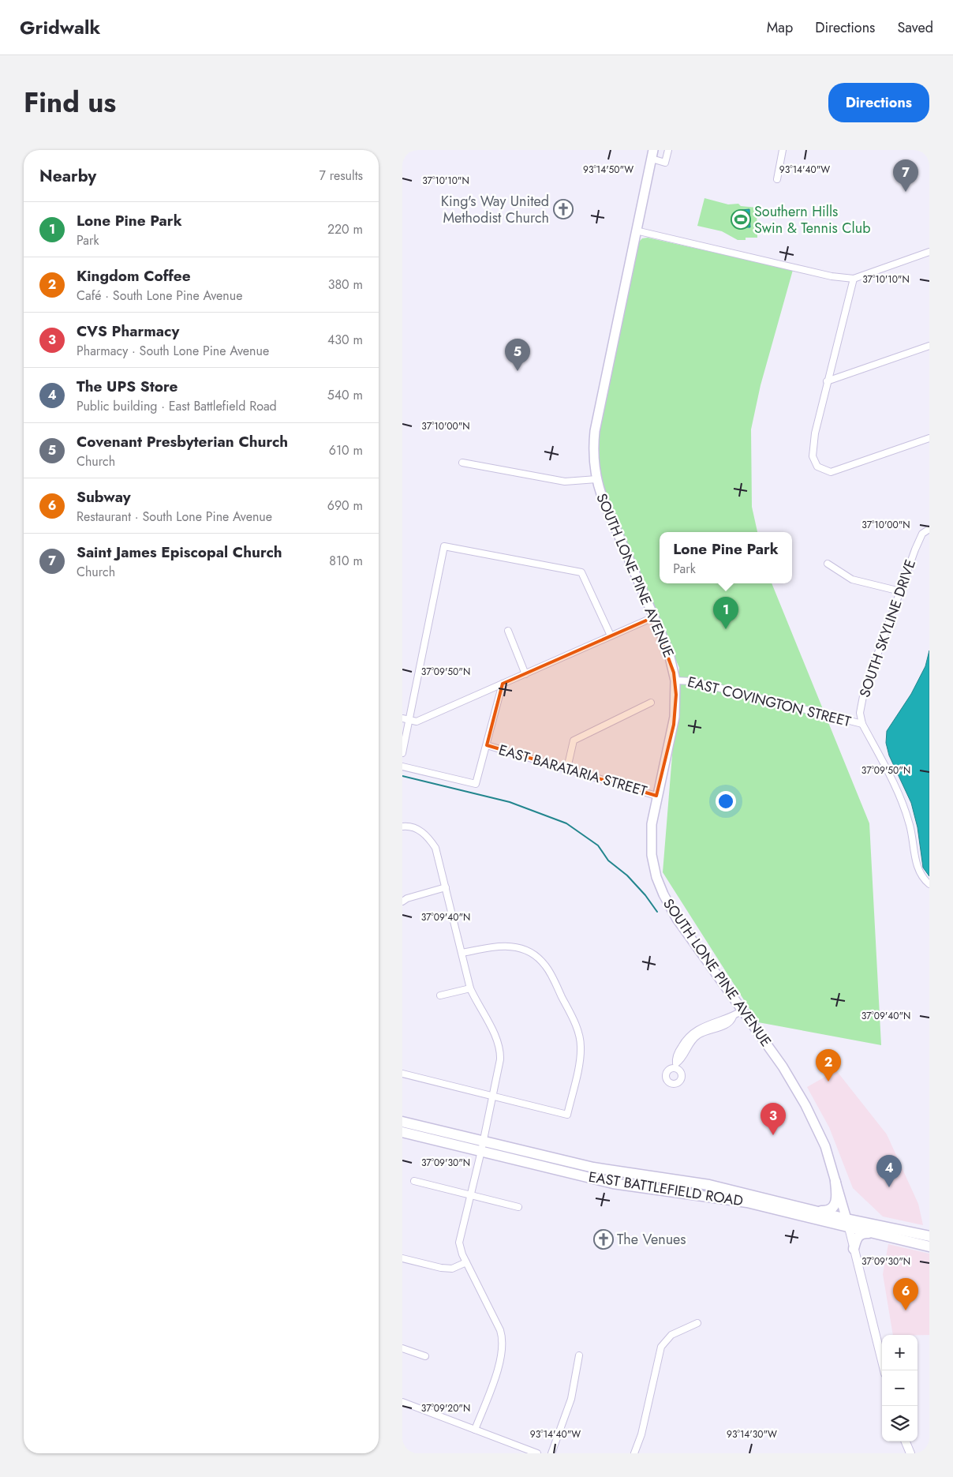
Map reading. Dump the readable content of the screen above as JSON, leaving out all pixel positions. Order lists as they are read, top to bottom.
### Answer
{
  "streets": {
    "main road": ["SOUTH LONE PINE AVENUE", "EAST BATTLEFIELD ROAD"],
    "street": ["SOUTH SKYLINE DRIVE", "EAST COVINGTON STREET", "EAST BARATARIA STREET"]
  },
  "crossings": [
    ["SOUTH LONE PINE AVENUE", "EAST COVINGTON STREET"],
    ["SOUTH LONE PINE AVENUE", "EAST BARATARIA STREET"],
    ["SOUTH LONE PINE AVENUE", "EAST BATTLEFIELD ROAD"],
    ["SOUTH SKYLINE DRIVE", "EAST COVINGTON STREET"]
  ],
  "places": {
    "church": ["King's Way United Methodist Church", "The Venues"],
    "sports": ["Southern Hills Swin & Tennis Club"]
  },
  "page": {
    "header": "Gridwalk",
    "nav": ["Map", "Directions", "Saved"],
    "title": "Find us",
    "buttons": "Directions",
    "heading": ["Nearby", "7 results"],
    "pins": [
      "7",
      "5",
      "1",
      "2",
      "3",
      "4",
      "6"
    ],
    "list": [
      {
        "mark": "1",
        "name": "Lone Pine Park",
        "note": "Park",
        "value": "220 m"
      },
      {
        "mark": "2",
        "name": "Kingdom Coffee",
        "note": "Café · South Lone Pine Avenue",
        "value": "380 m"
      },
      {
        "mark": "3",
        "name": "CVS Pharmacy",
        "note": "Pharmacy · South Lone Pine Avenue",
        "value": "430 m"
      },
      {
        "mark": "4",
        "name": "The UPS Store",
        "note": "Public building · East Battlefield Road",
        "value": "540 m"
      },
      {
        "mark": "5",
        "name": "Covenant Presbyterian Church",
        "note": "Church",
        "value": "610 m"
      },
      {
        "mark": "6",
        "name": "Subway",
        "note": "Restaurant · South Lone Pine Avenue",
        "value": "690 m"
      },
      {
        "mark": "7",
        "name": "Saint James Episcopal Church",
        "note": "Church",
        "value": "810 m"
      }
    ],
    "popup": ["Lone Pine Park", "Park"],
    "map_buttons": ["+", "−"]
  },
  "coordinates": [
    "93°14'50\"W",
    "93°14'40\"W",
    "37°10'10\"N",
    "37°10'00\"N",
    "37°09'50\"N",
    "37°09'40\"N",
    "37°09'30\"N",
    "37°09'20\"N",
    "93°14'30\"W"
  ]
}
